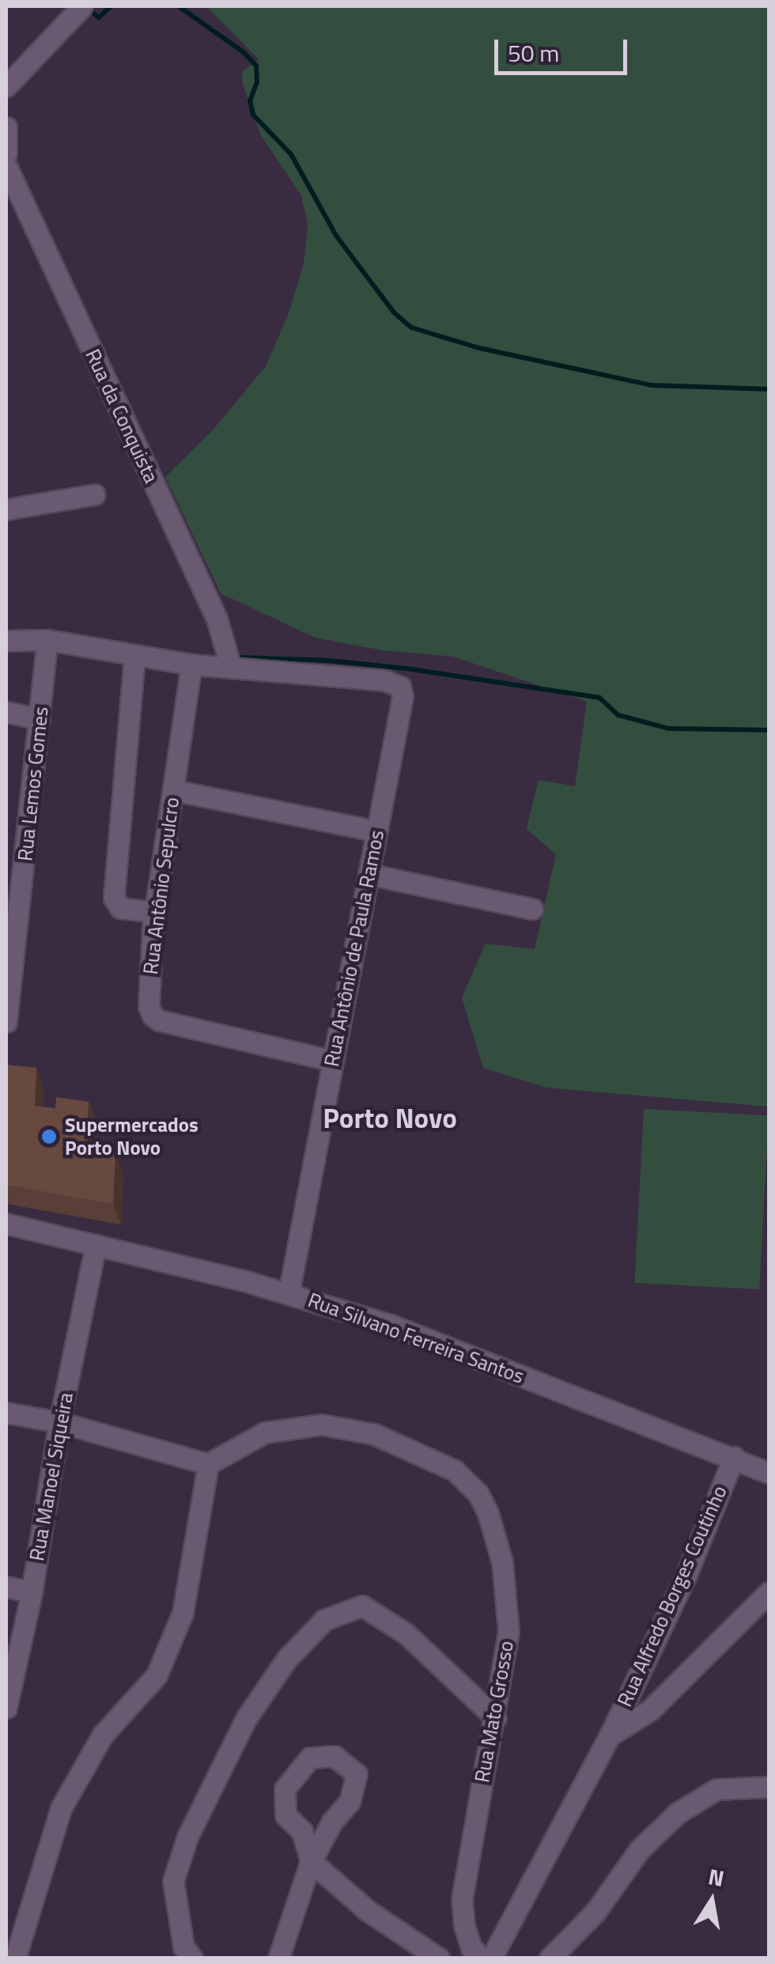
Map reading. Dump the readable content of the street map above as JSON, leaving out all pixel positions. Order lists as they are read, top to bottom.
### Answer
{
  "streets": {
    "street": [
      "Rua da Conquista",
      "Rua Lemos Gomes",
      "Rua Antônio Sepulcro",
      "Rua Antônio de Paula Ramos",
      "Rua Silvano Ferreira Santos",
      "Rua Manoel Siqueira",
      "Rua Alfredo Borges Coutinho",
      "Rua Mato Grosso"
    ]
  },
  "crossings": [
    ["Rua da Conquista", "Rua Antônio de Paula Ramos"],
    ["Rua Antônio Sepulcro", "Rua Antônio de Paula Ramos"],
    ["Rua Antônio de Paula Ramos", "Rua Silvano Ferreira Santos"],
    ["Rua Silvano Ferreira Santos", "Rua Manoel Siqueira"],
    ["Rua Silvano Ferreira Santos", "Rua Alfredo Borges Coutinho"]
  ],
  "districts": ["Porto Novo"],
  "places": ["Supermercados Porto Novo"],
  "scale_bar": "50 m",
  "north": "top"
}
